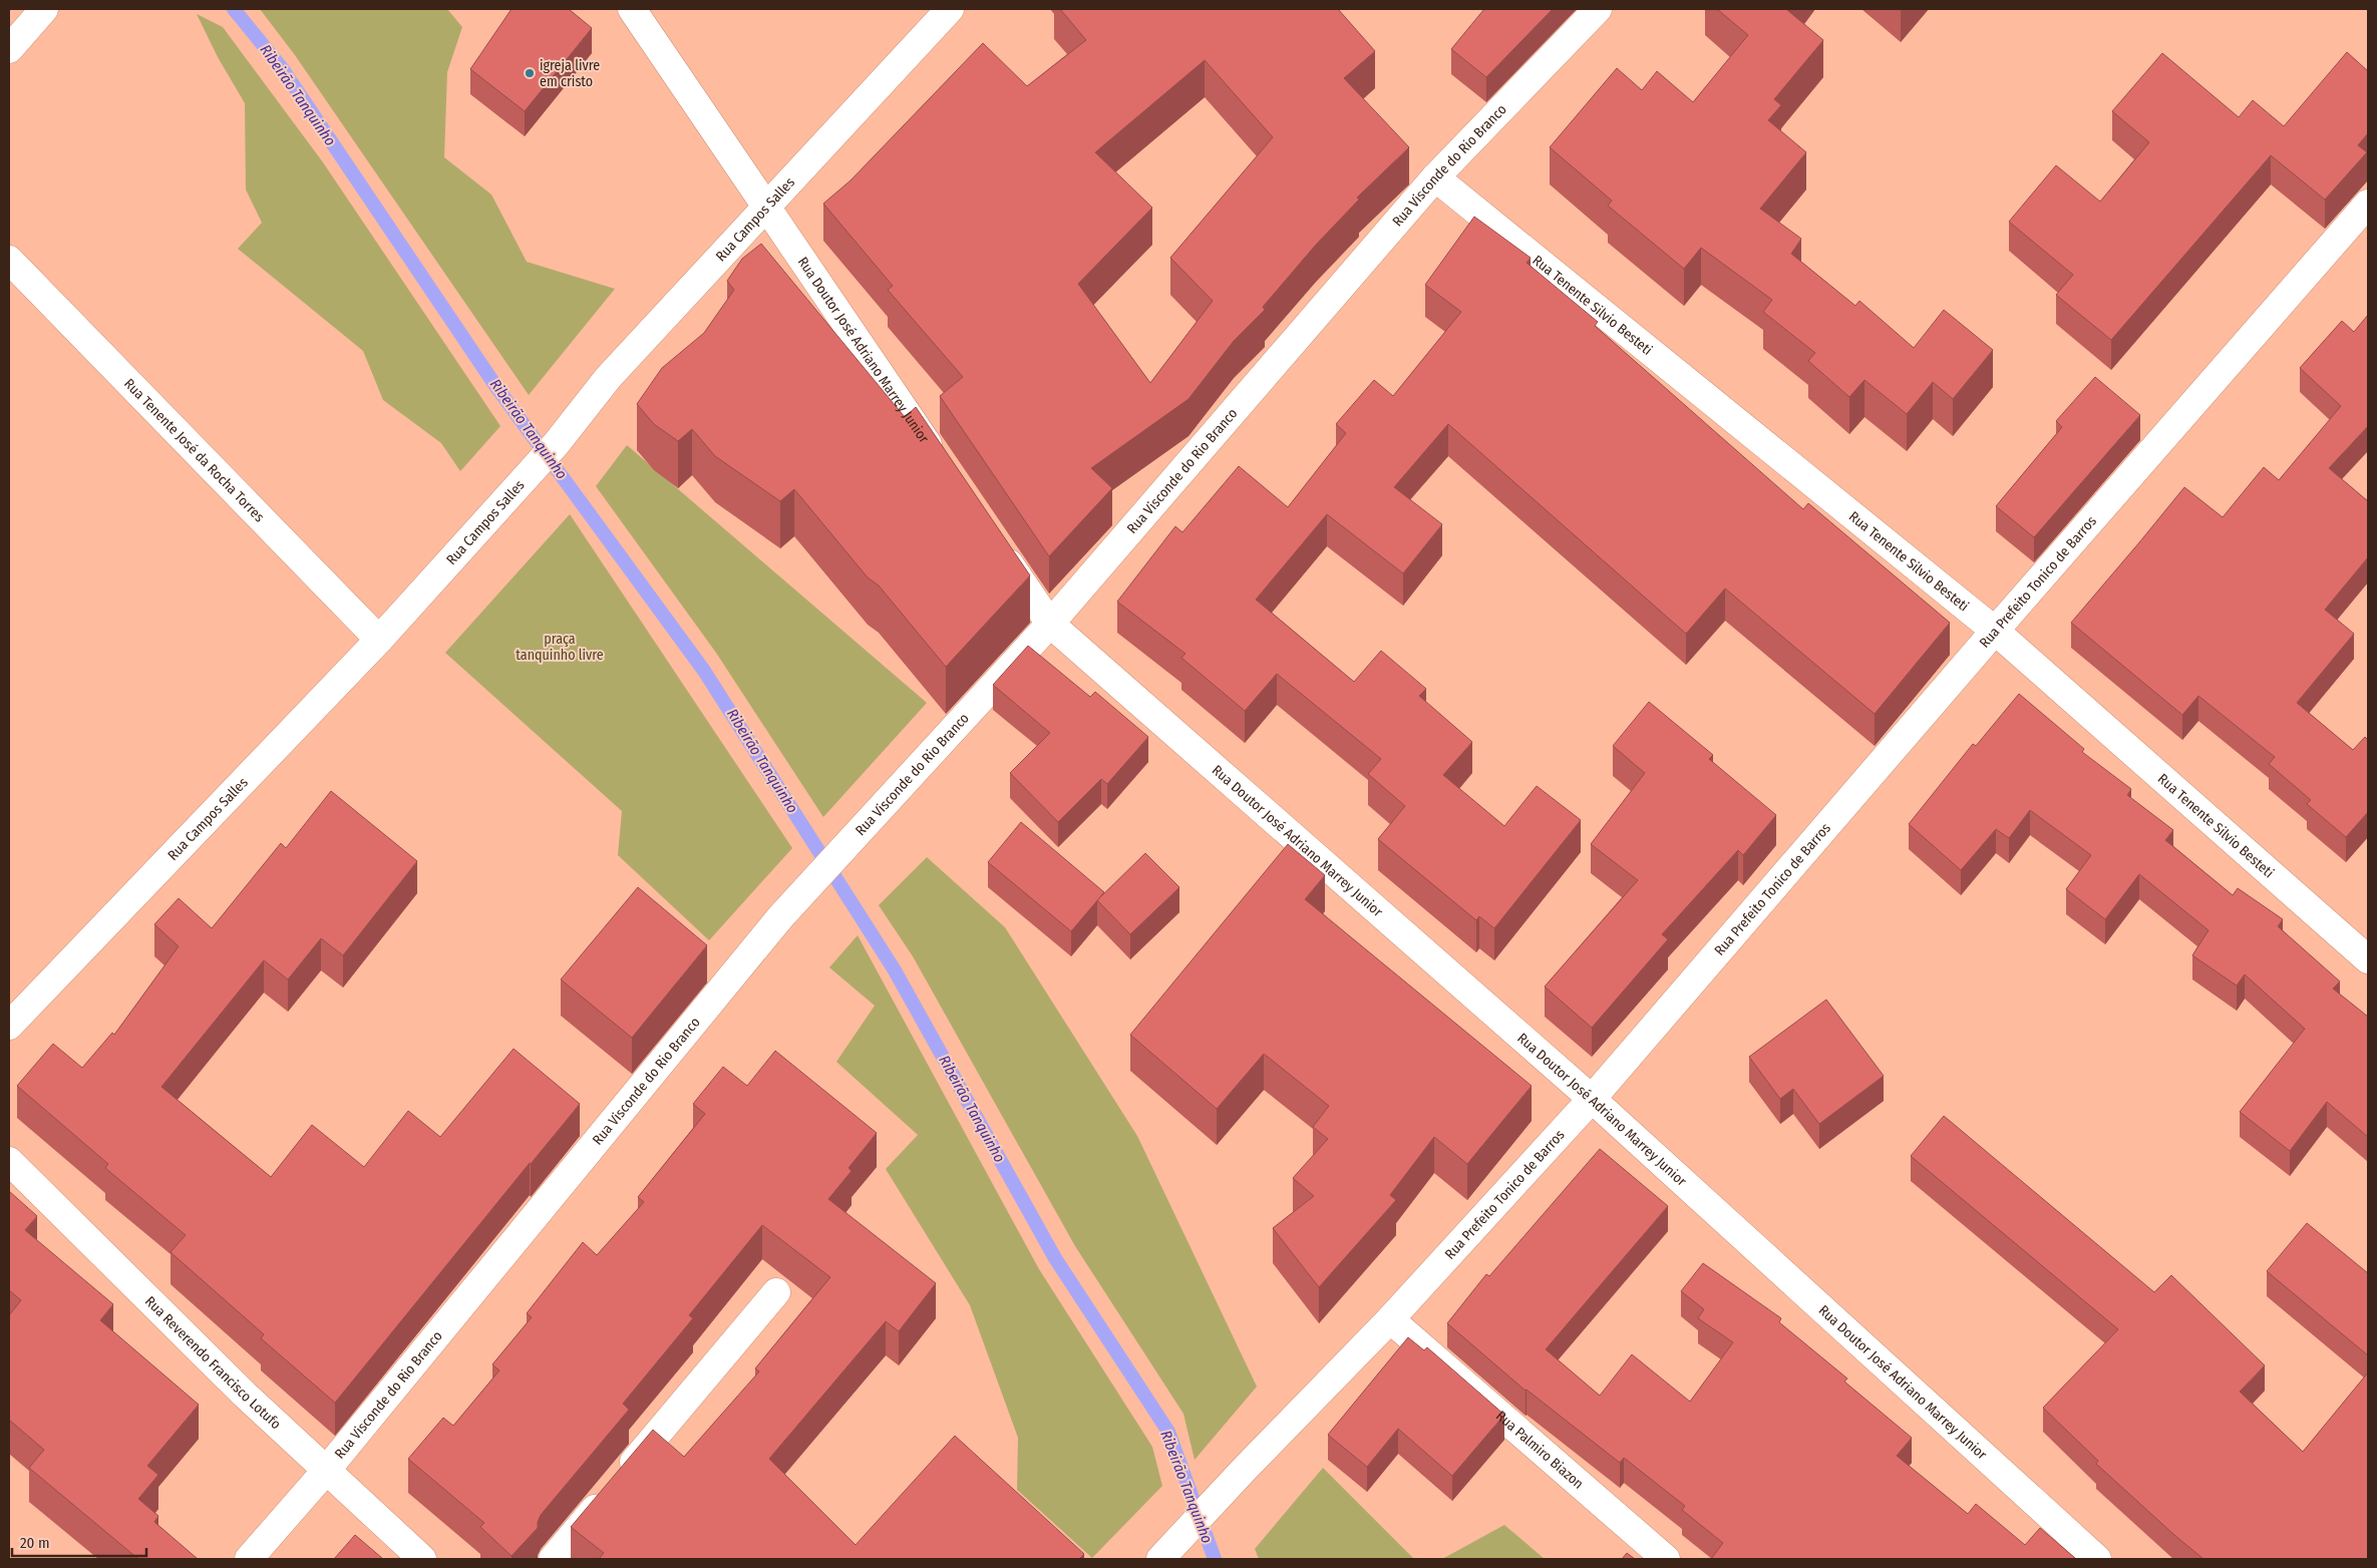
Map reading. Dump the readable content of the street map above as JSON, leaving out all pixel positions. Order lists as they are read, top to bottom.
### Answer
{
  "streets": {
    "street": [
      "Rua Visconde do Rio Branco",
      "Rua Campos Salles",
      "Rua Tenente Silvio Besteti",
      "Rua Doutor José Adriano Marrey Junior",
      "Rua Tenente José da Rocha Torres",
      "Rua Prefeito Tonico de Barros",
      "Rua Reverendo Francisco Lotufo",
      "Rua Palmiro Biazon"
    ]
  },
  "crossings": [
    ["Rua Visconde do Rio Branco", "Rua Tenente Silvio Besteti"],
    ["Rua Visconde do Rio Branco", "Rua Doutor José Adriano Marrey Junior"],
    ["Rua Visconde do Rio Branco", "Rua Reverendo Francisco Lotufo"],
    ["Rua Campos Salles", "Rua Doutor José Adriano Marrey Junior"],
    ["Rua Campos Salles", "Rua Tenente José da Rocha Torres"],
    ["Rua Tenente Silvio Besteti", "Rua Prefeito Tonico de Barros"],
    ["Rua Doutor José Adriano Marrey Junior", "Rua Prefeito Tonico de Barros"],
    ["Rua Prefeito Tonico de Barros", "Rua Palmiro Biazon"]
  ],
  "water": ["Ribeirão Tanquinho"],
  "parks": ["praça tanquinho livre"],
  "places": ["igreja livre em cristo"],
  "scale_bar": "20 m"
}
